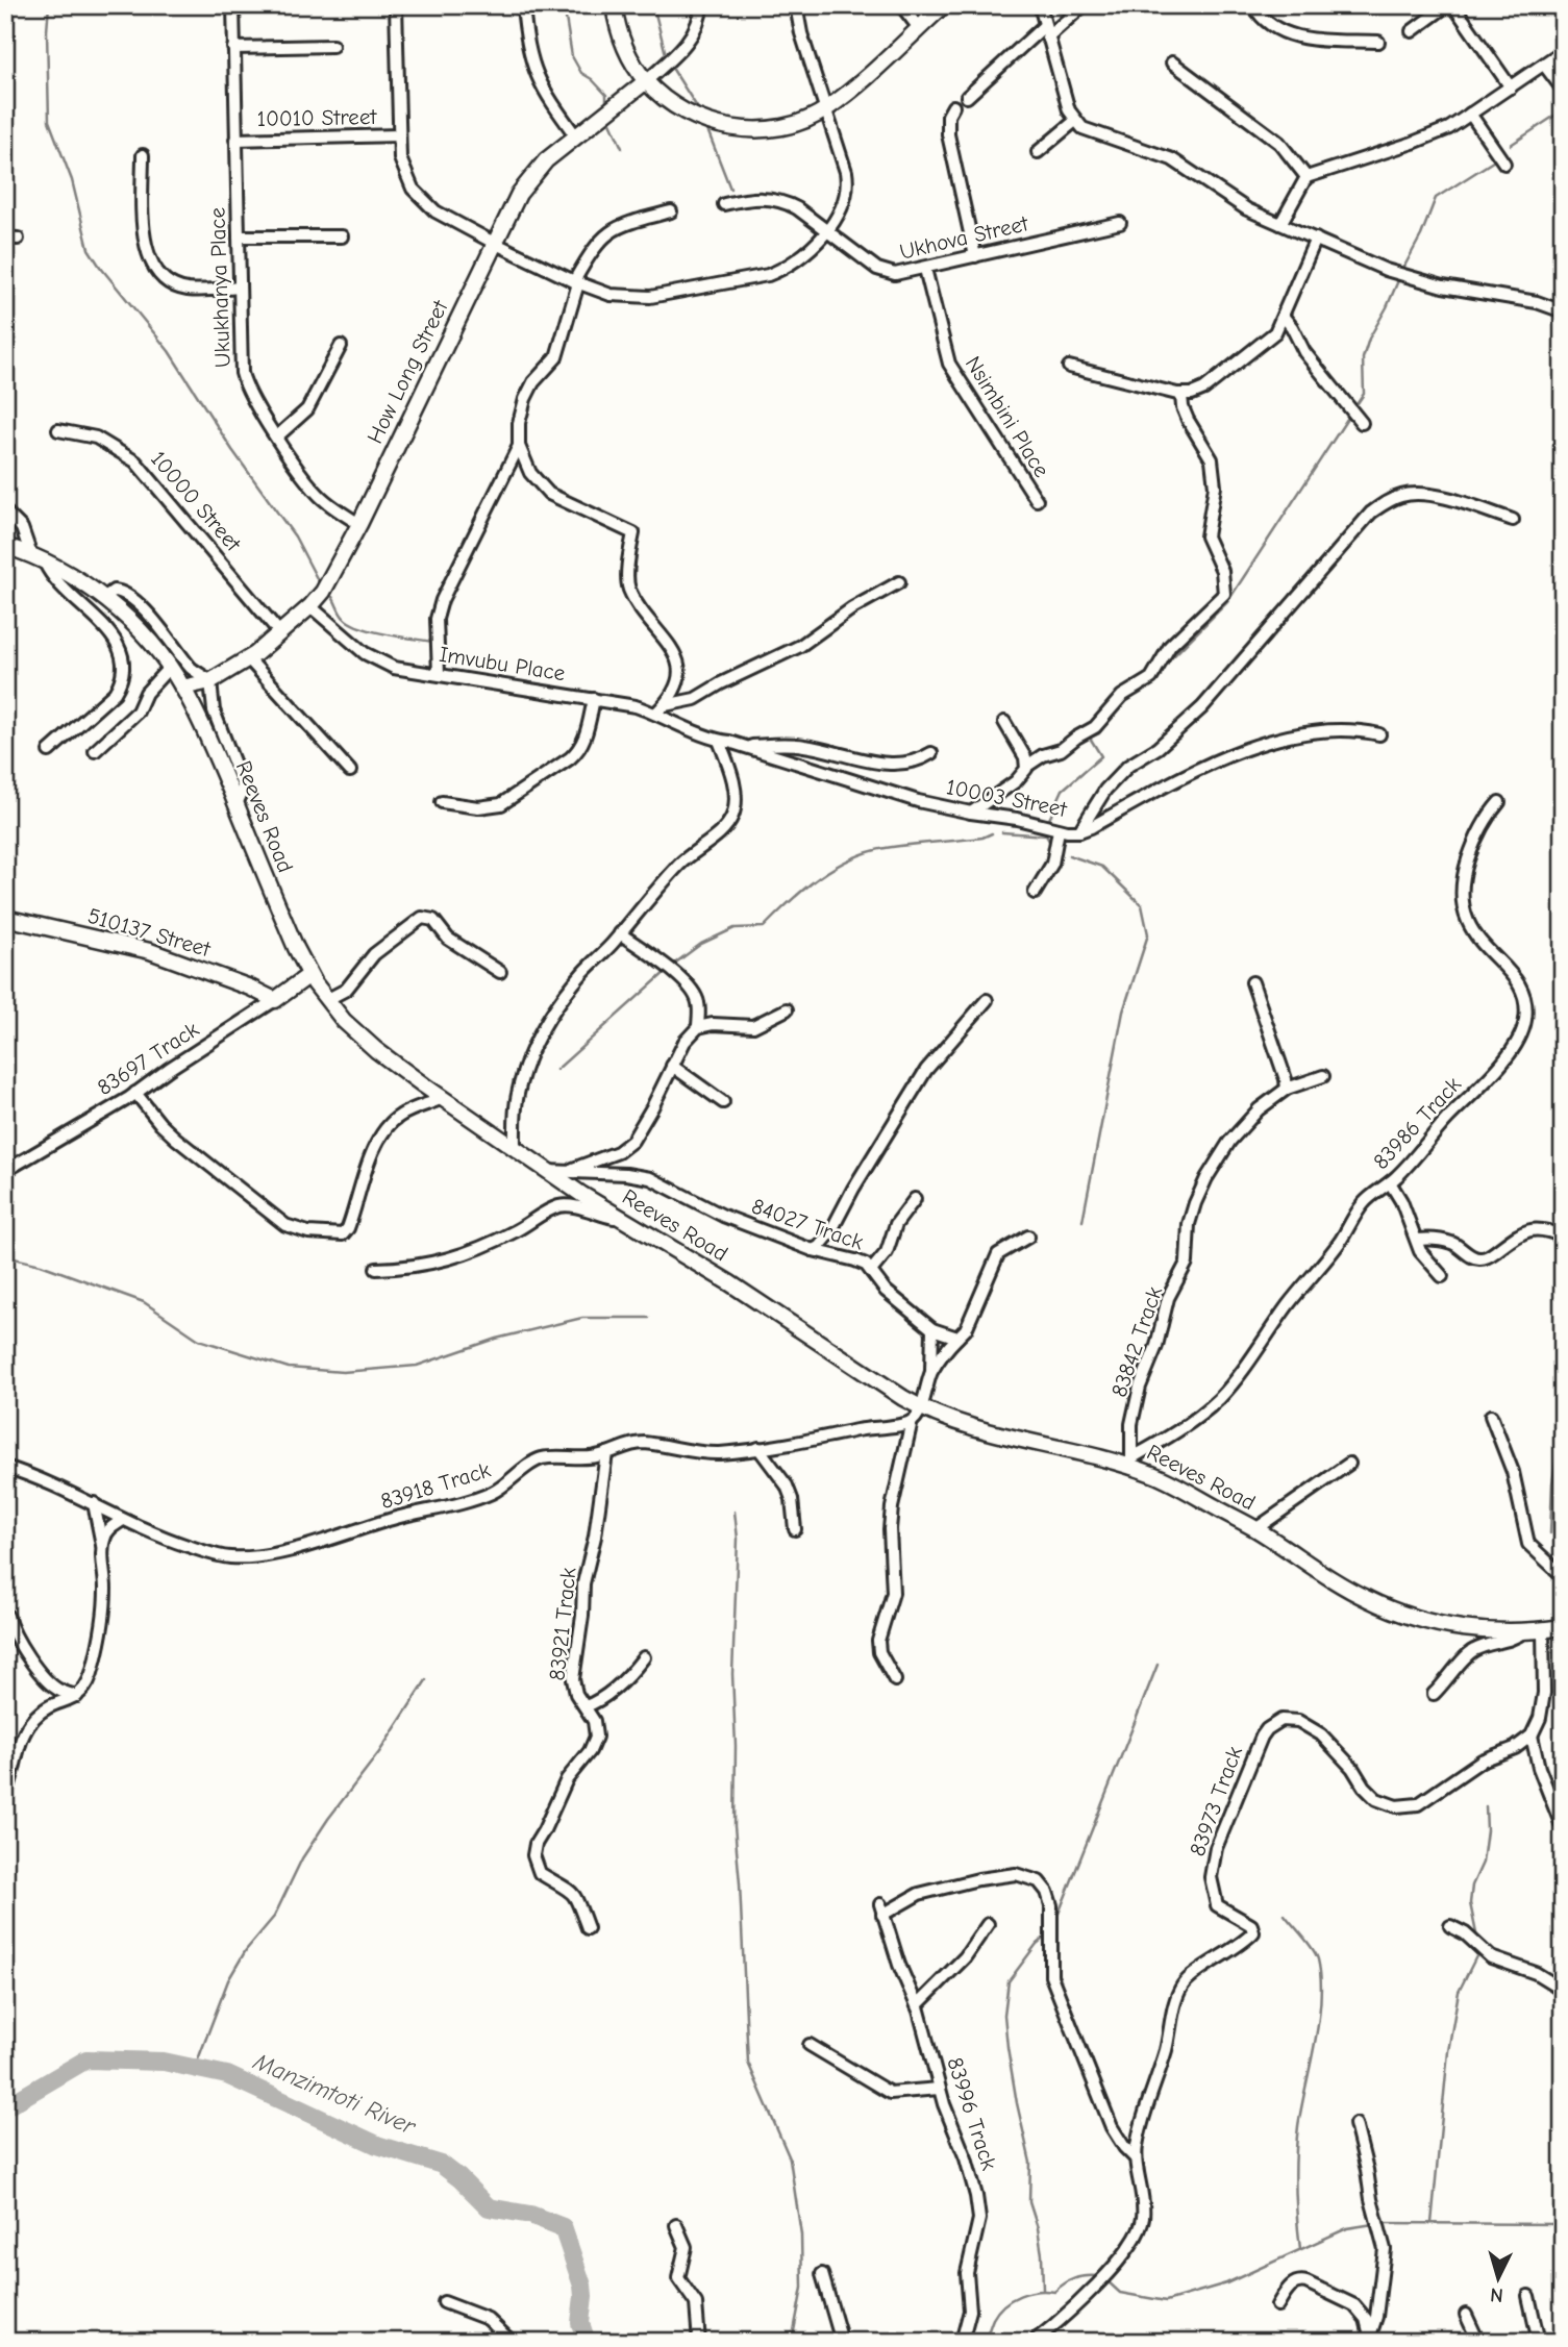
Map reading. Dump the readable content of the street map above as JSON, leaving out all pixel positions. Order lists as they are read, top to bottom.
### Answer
{
  "streets": {
    "street": [
      "10010 Street",
      "Ukhova Street",
      "Ukukhanya Place",
      "How Long Street",
      "Nsimbini Place",
      "10000 Street",
      "Imvubu Place",
      "10003 Street",
      "Reeves Road",
      "510137 Street",
      "83697 Track",
      "83986 Track",
      "84027 Track",
      "83842 Track",
      "83918 Track",
      "83921 Track",
      "83973 Track",
      "83996 Track"
    ]
  },
  "crossings": [
    ["10010 Street", "Ukukhanya Place"],
    ["Ukhova Street", "Nsimbini Place"],
    ["Ukukhanya Place", "How Long Street"],
    ["How Long Street", "10000 Street"],
    ["How Long Street", "Imvubu Place"],
    ["How Long Street", "Reeves Road"],
    ["Imvubu Place", "10003 Street"],
    ["Reeves Road", "83697 Track"],
    ["Reeves Road", "83986 Track"],
    ["Reeves Road", "84027 Track"],
    ["Reeves Road", "83842 Track"],
    ["510137 Street", "83697 Track"],
    ["83986 Track", "83842 Track"],
    ["83918 Track", "83921 Track"],
    ["83973 Track", "83996 Track"]
  ],
  "water": ["Manzimtoti River"],
  "north": "bottom"
}
